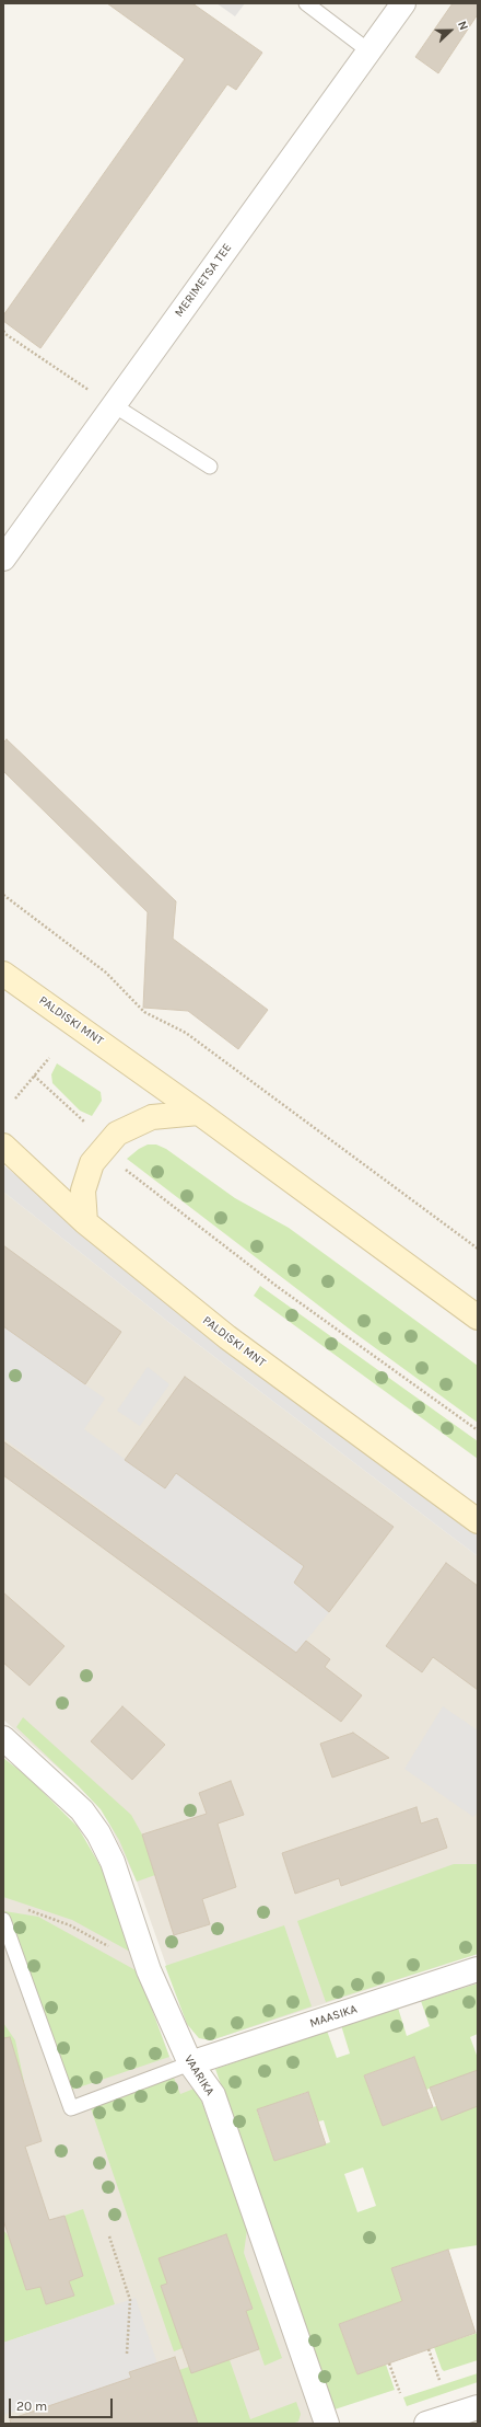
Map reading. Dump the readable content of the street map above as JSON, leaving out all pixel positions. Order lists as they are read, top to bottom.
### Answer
{
  "streets": {
    "main road": ["PALDISKI MNT"],
    "street": ["MERIMETSA TEE", "MAASIKA", "VAARIKA"]
  },
  "crossings": [
    ["MAASIKA", "VAARIKA"]
  ],
  "scale_bar": "20 m",
  "north": "right"
}
